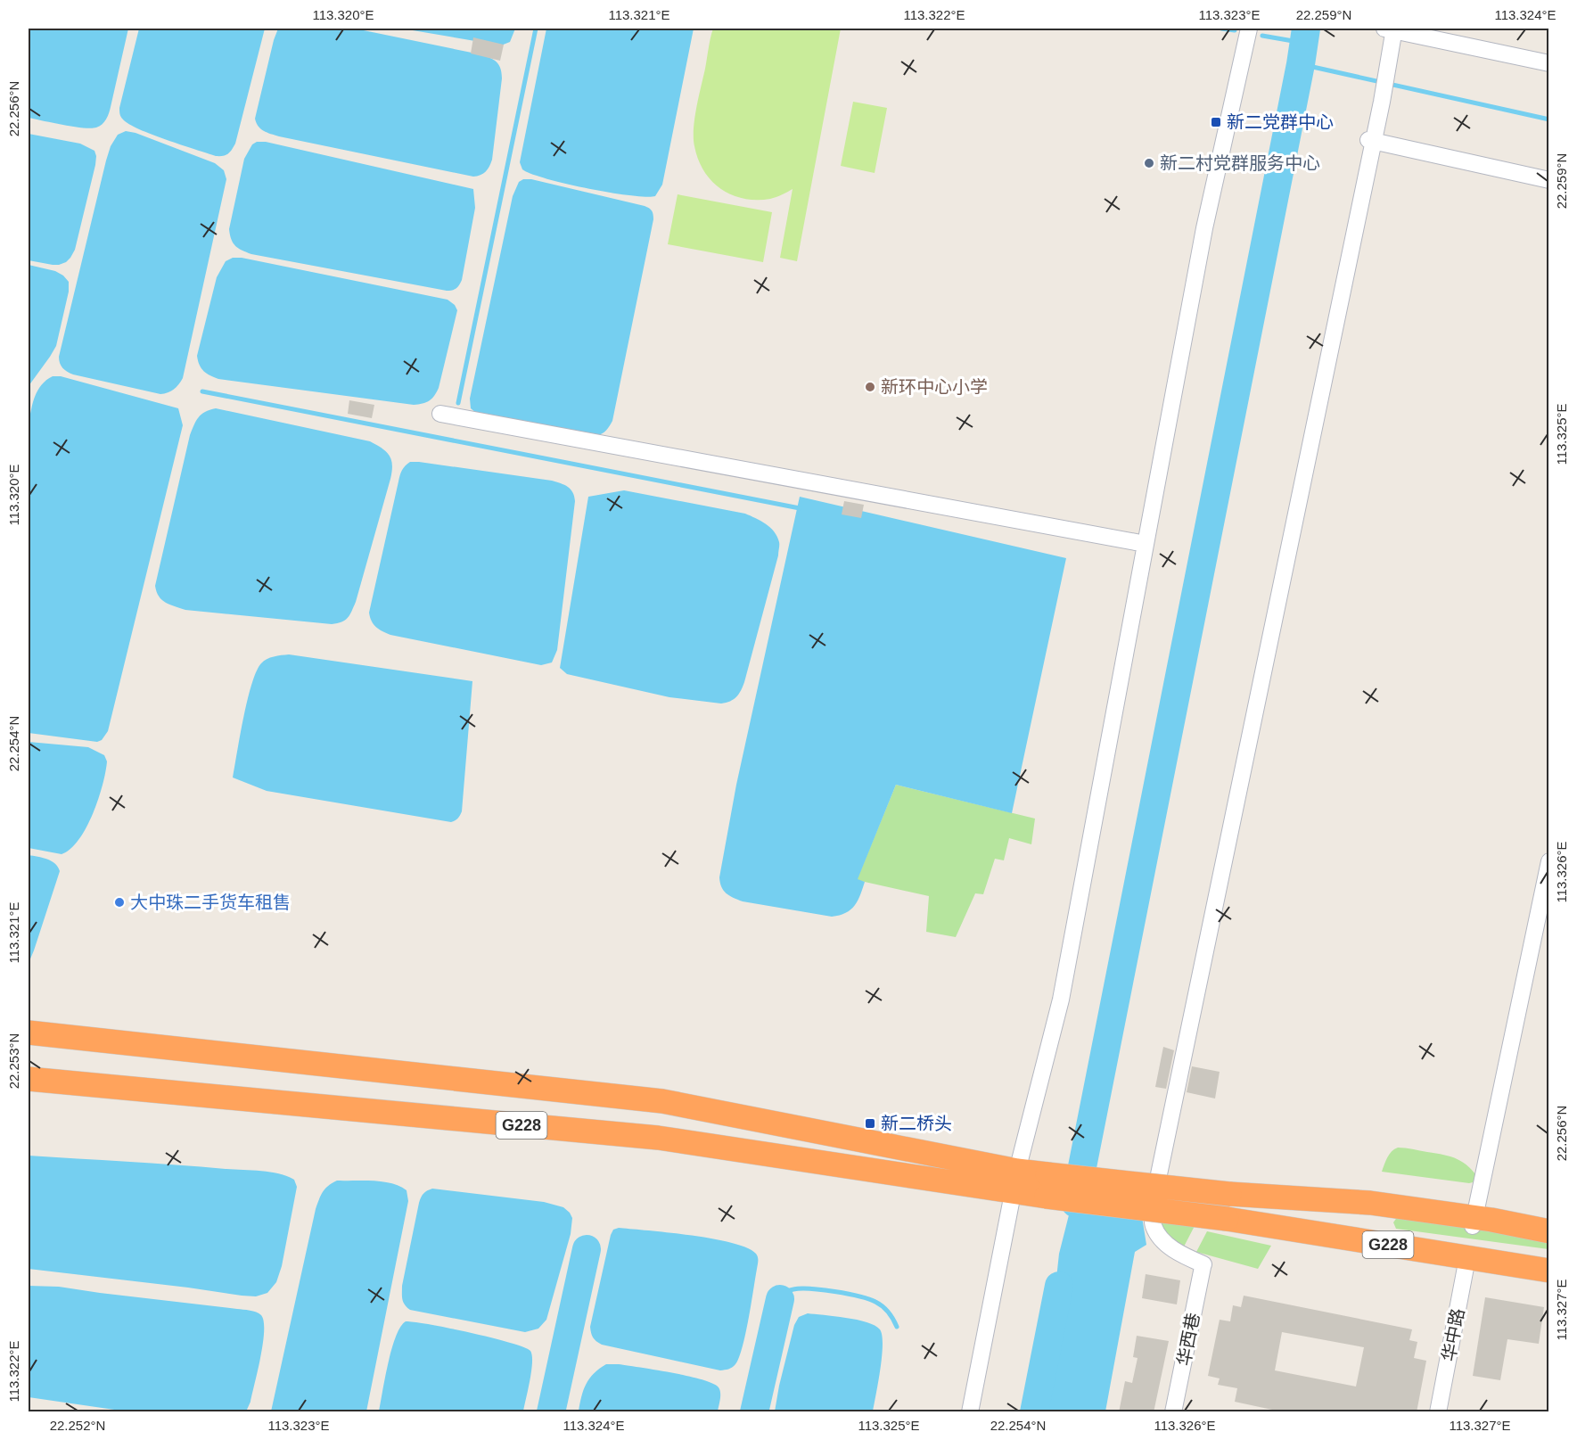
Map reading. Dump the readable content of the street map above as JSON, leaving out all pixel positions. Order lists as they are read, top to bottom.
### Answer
{
  "streets": {
    "highway": ["G228"],
    "street": ["华中路", "华西巷"]
  },
  "crossings": [
    ["G228", "华中路"]
  ],
  "places": {
    "transit": ["新二党群中心", "新二桥头"],
    "other": ["新二村党群服务中心", "新环中心小学", "大中珠二手货车租售"]
  },
  "coordinates": [
    "113.320°E",
    "113.321°E",
    "113.322°E",
    "113.323°E",
    "22.259°N",
    "113.324°E",
    "22.256°N",
    "113.325°E",
    "22.254°N",
    "113.326°E",
    "22.253°N",
    "113.327°E",
    "22.252°N"
  ]
}
